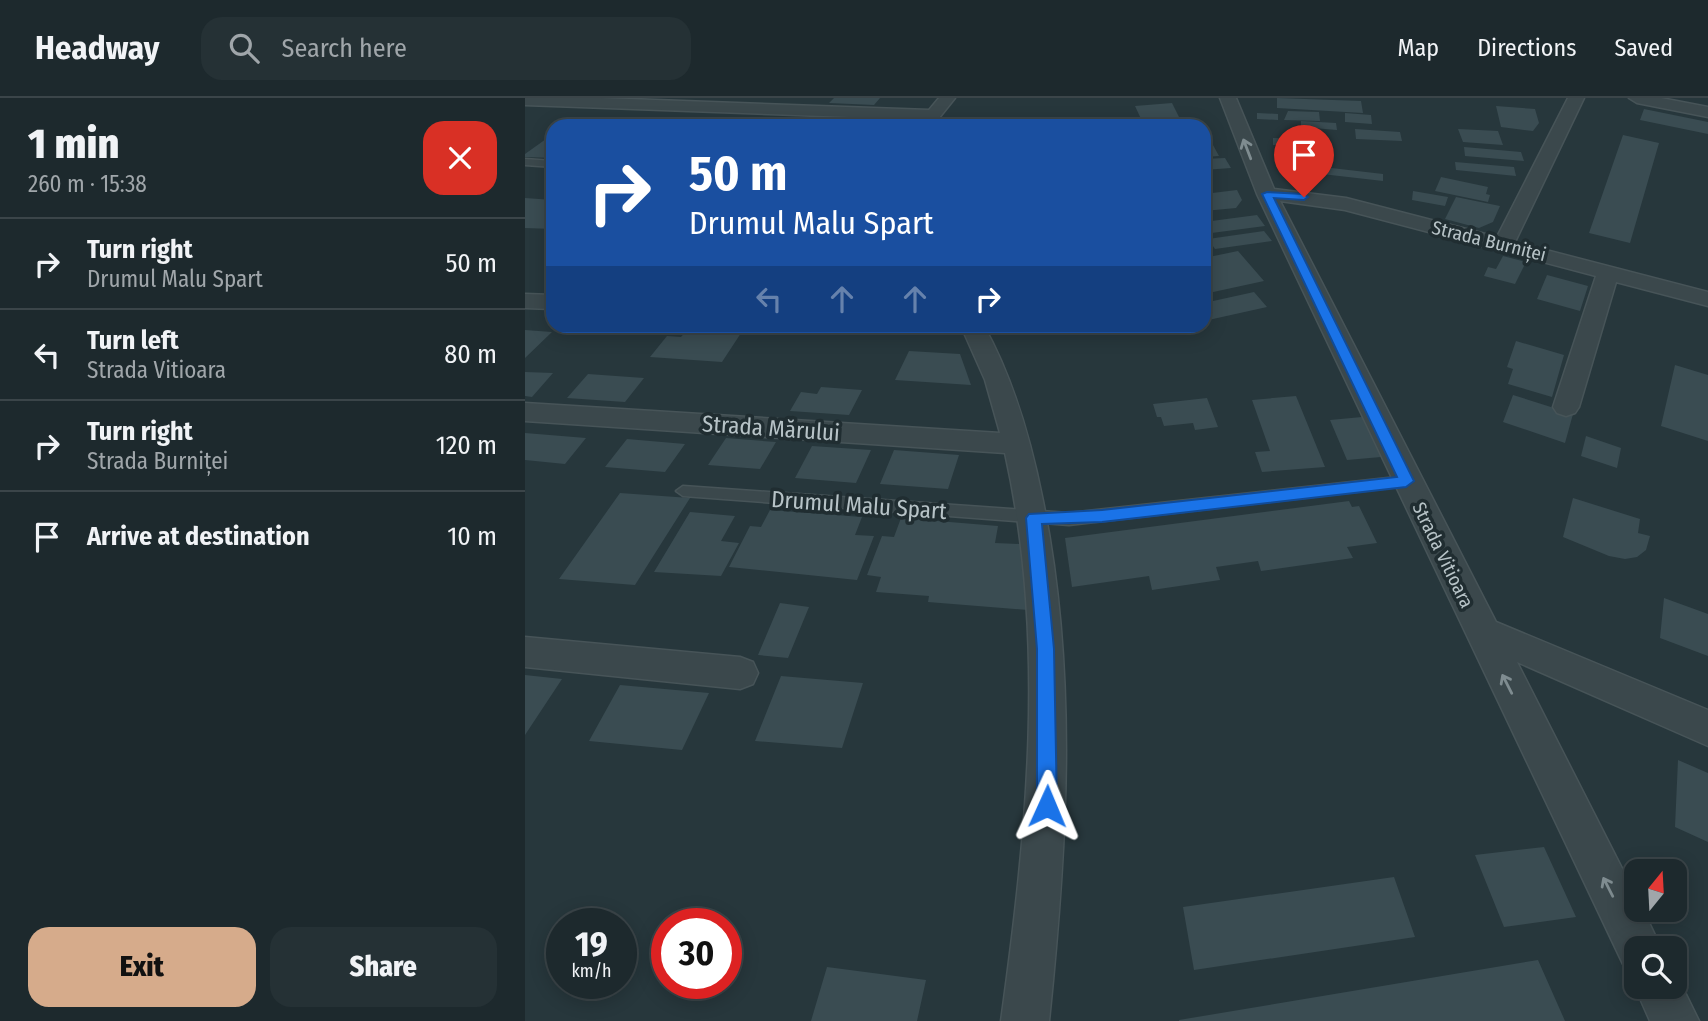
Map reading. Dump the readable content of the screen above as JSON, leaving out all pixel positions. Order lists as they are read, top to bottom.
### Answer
{
  "streets": {
    "street": ["Strada Burniței", "Strada Mărului", "Strada Vitioara"],
    "lane": ["Drumul Malu Spart"]
  },
  "crossings": [
    ["Strada Burniței", "Strada Vitioara"],
    ["Drumul Malu Spart", "Strada Vitioara"]
  ],
  "one_way": ["Strada Vitioara"],
  "north": "top",
  "page": {
    "header": "Headway",
    "search": "Search here",
    "nav": ["Map", "Directions", "Saved"],
    "heading": ["1 min", "260 m · 15:38"],
    "turn": ["50 m", "Drumul Malu Spart"],
    "list": [
      {
        "name": "Turn right",
        "note": "Drumul Malu Spart",
        "value": "50 m"
      },
      {
        "name": "Turn left",
        "note": "Strada Vitioara",
        "value": "80 m"
      },
      {
        "name": "Turn right",
        "note": "Strada Burniței",
        "value": "120 m"
      },
      {
        "name": "Arrive at destination",
        "value": "10 m"
      }
    ],
    "speed": "19 km/h",
    "limit": "30",
    "buttons": ["Exit", "Share"]
  }
}
